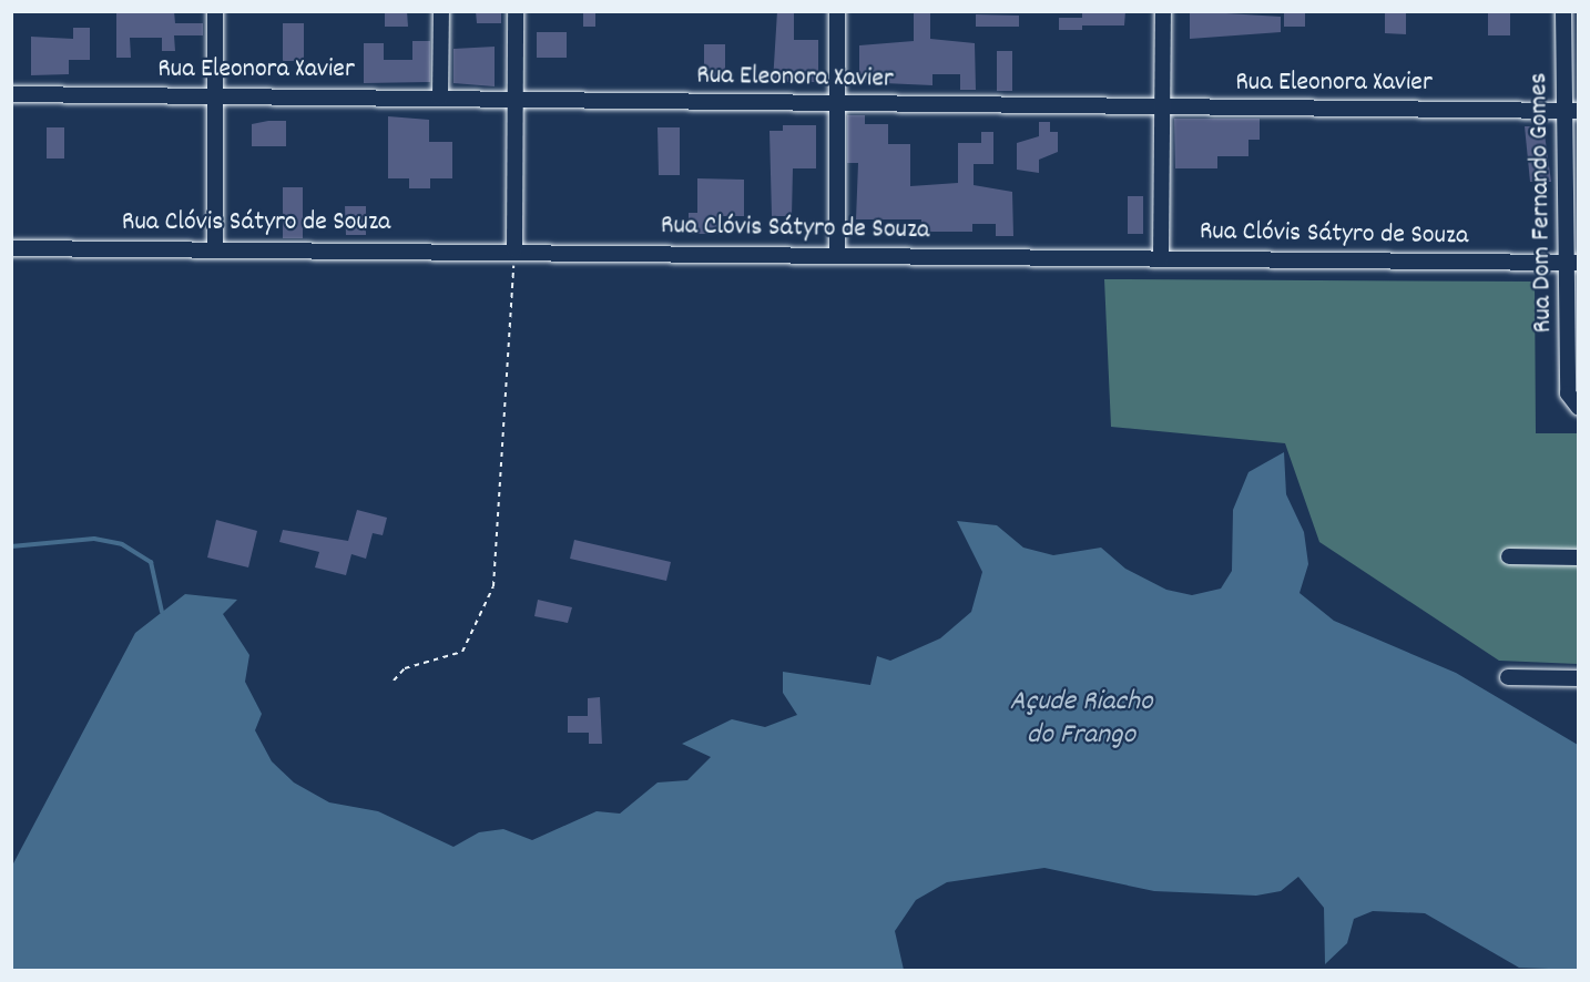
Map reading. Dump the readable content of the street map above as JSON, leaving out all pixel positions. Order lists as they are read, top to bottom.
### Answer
{
  "streets": {
    "street": ["Rua Eleonora Xavier", "Rua Dom Fernando Gomes", "Rua Clóvis Sátyro de Souza"]
  },
  "crossings": [
    ["Rua Eleonora Xavier", "Rua Dom Fernando Gomes"],
    ["Rua Dom Fernando Gomes", "Rua Clóvis Sátyro de Souza"]
  ],
  "water": ["Açude Riacho do Frango"]
}
